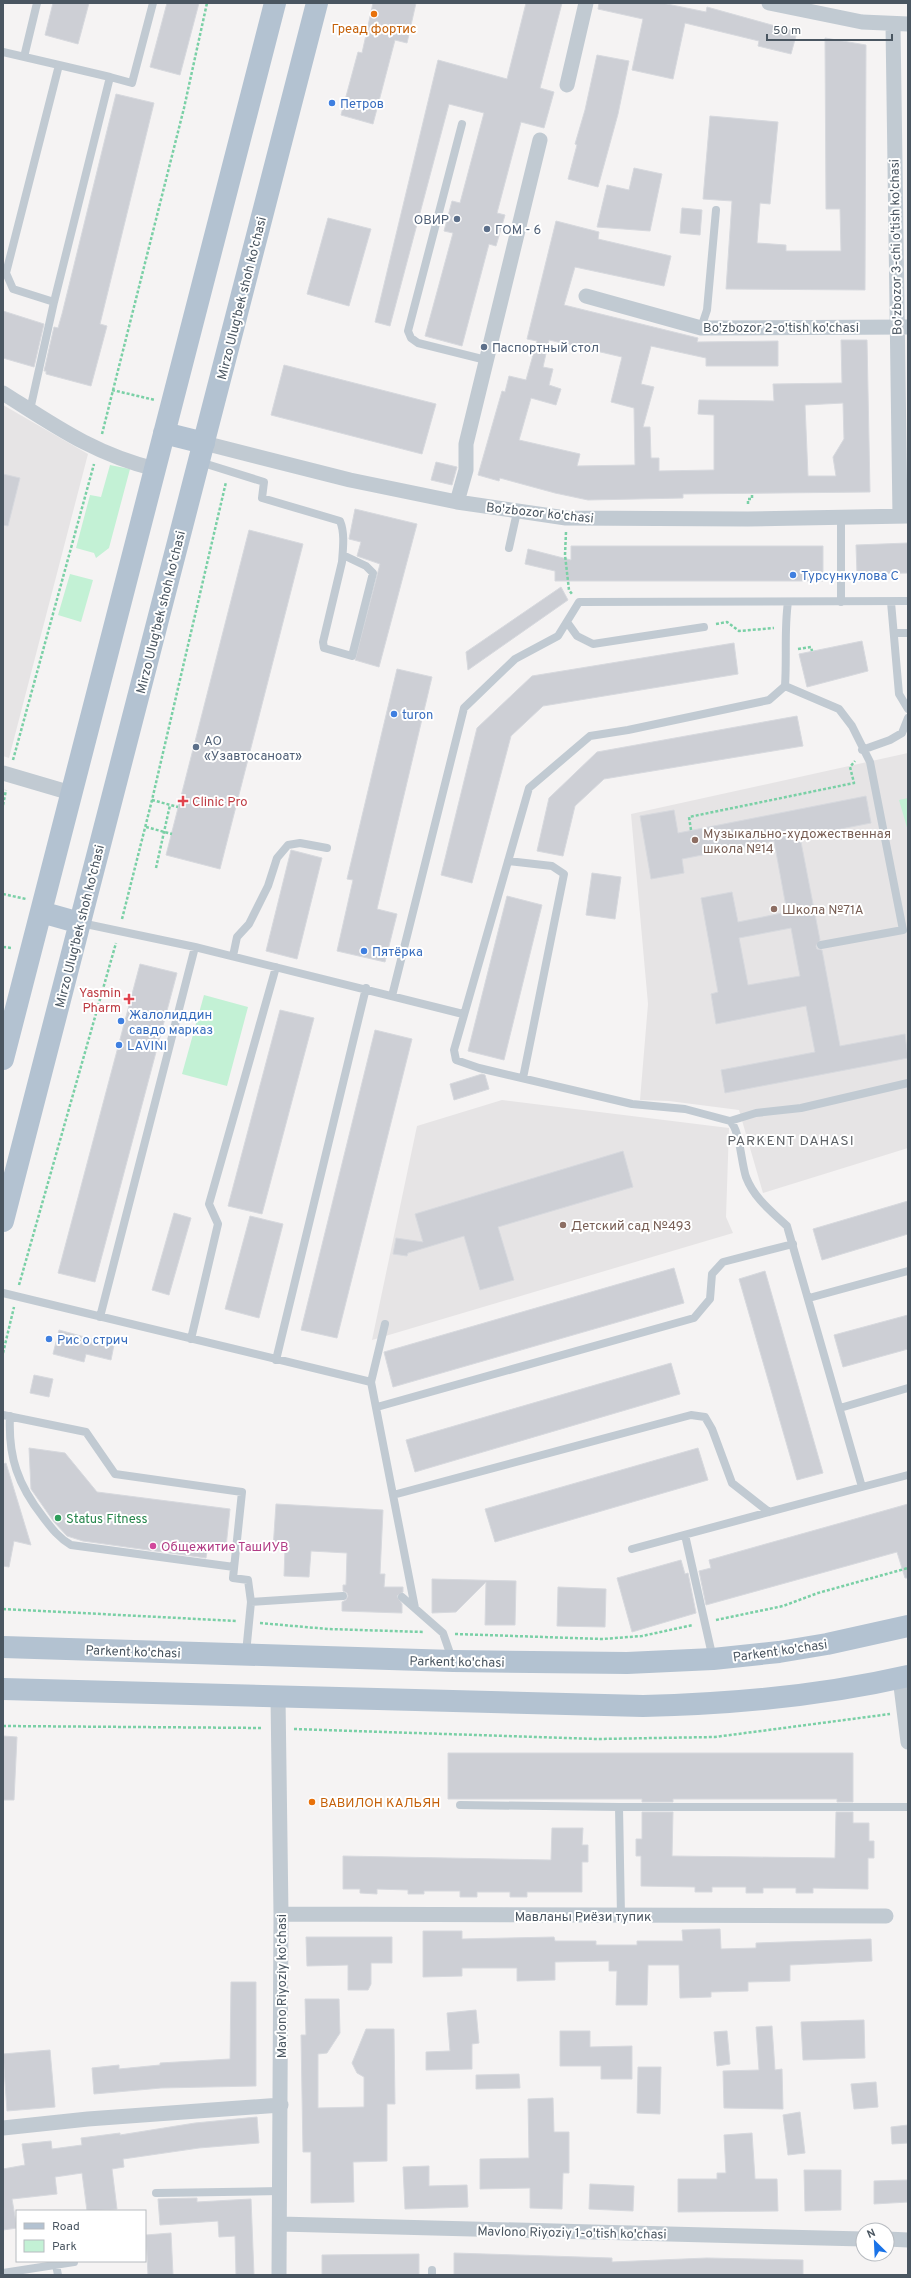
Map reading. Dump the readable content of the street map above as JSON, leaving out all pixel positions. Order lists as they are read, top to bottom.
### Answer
{
  "streets": {
    "main road": ["Mirzo Ulug'bek shoh ko'chasi", "Parkent ko'chasi"],
    "street": [
      "Bo'zbozor 3-chi o'tish ko'chasi",
      "Bo'zbozor 2-o'tish ko'chasi",
      "Bo'zbozor ko'chasi",
      "Мавланы Риёзи тупик",
      "Mavlono Riyoziy ko'chasi",
      "Mavlono Riyoziy 1-o'tish ko'chasi"
    ]
  },
  "crossings": [
    ["Bo'zbozor 3-chi o'tish ko'chasi", "Bo'zbozor 2-o'tish ko'chasi"],
    ["Bo'zbozor 3-chi o'tish ko'chasi", "Bo'zbozor ko'chasi"],
    ["Mirzo Ulug'bek shoh ko'chasi", "Bo'zbozor ko'chasi"],
    ["Мавланы Риёзи тупик", "Mavlono Riyoziy ko'chasi"],
    ["Mavlono Riyoziy ko'chasi", "Mavlono Riyoziy 1-o'tish ko'chasi"]
  ],
  "districts": ["PARKENT DAHASI"],
  "places": {
    "other": [
      "Греад фортис",
      "Петров",
      "ОВИР",
      "ГОМ - 6",
      "Паспортный стол",
      "Турсункулова С",
      "turon",
      "АО «Узавтосаноат»",
      "Музыкально-художественная школа №14",
      "Школа №71А",
      "Пятёрка",
      "Жалолиддин савдо марказ",
      "LAVINI",
      "Детский сад №493",
      "Рис о стрич",
      "Status Fitness",
      "Общежитие ТашИУВ",
      "ВАВИЛОН КАЛЬЯН"
    ],
    "health": ["Clinic Pro", "Yasmin Pharm"]
  },
  "legend": ["Road", "Park"],
  "scale_bar": "50 m",
  "north": "top left"
}
